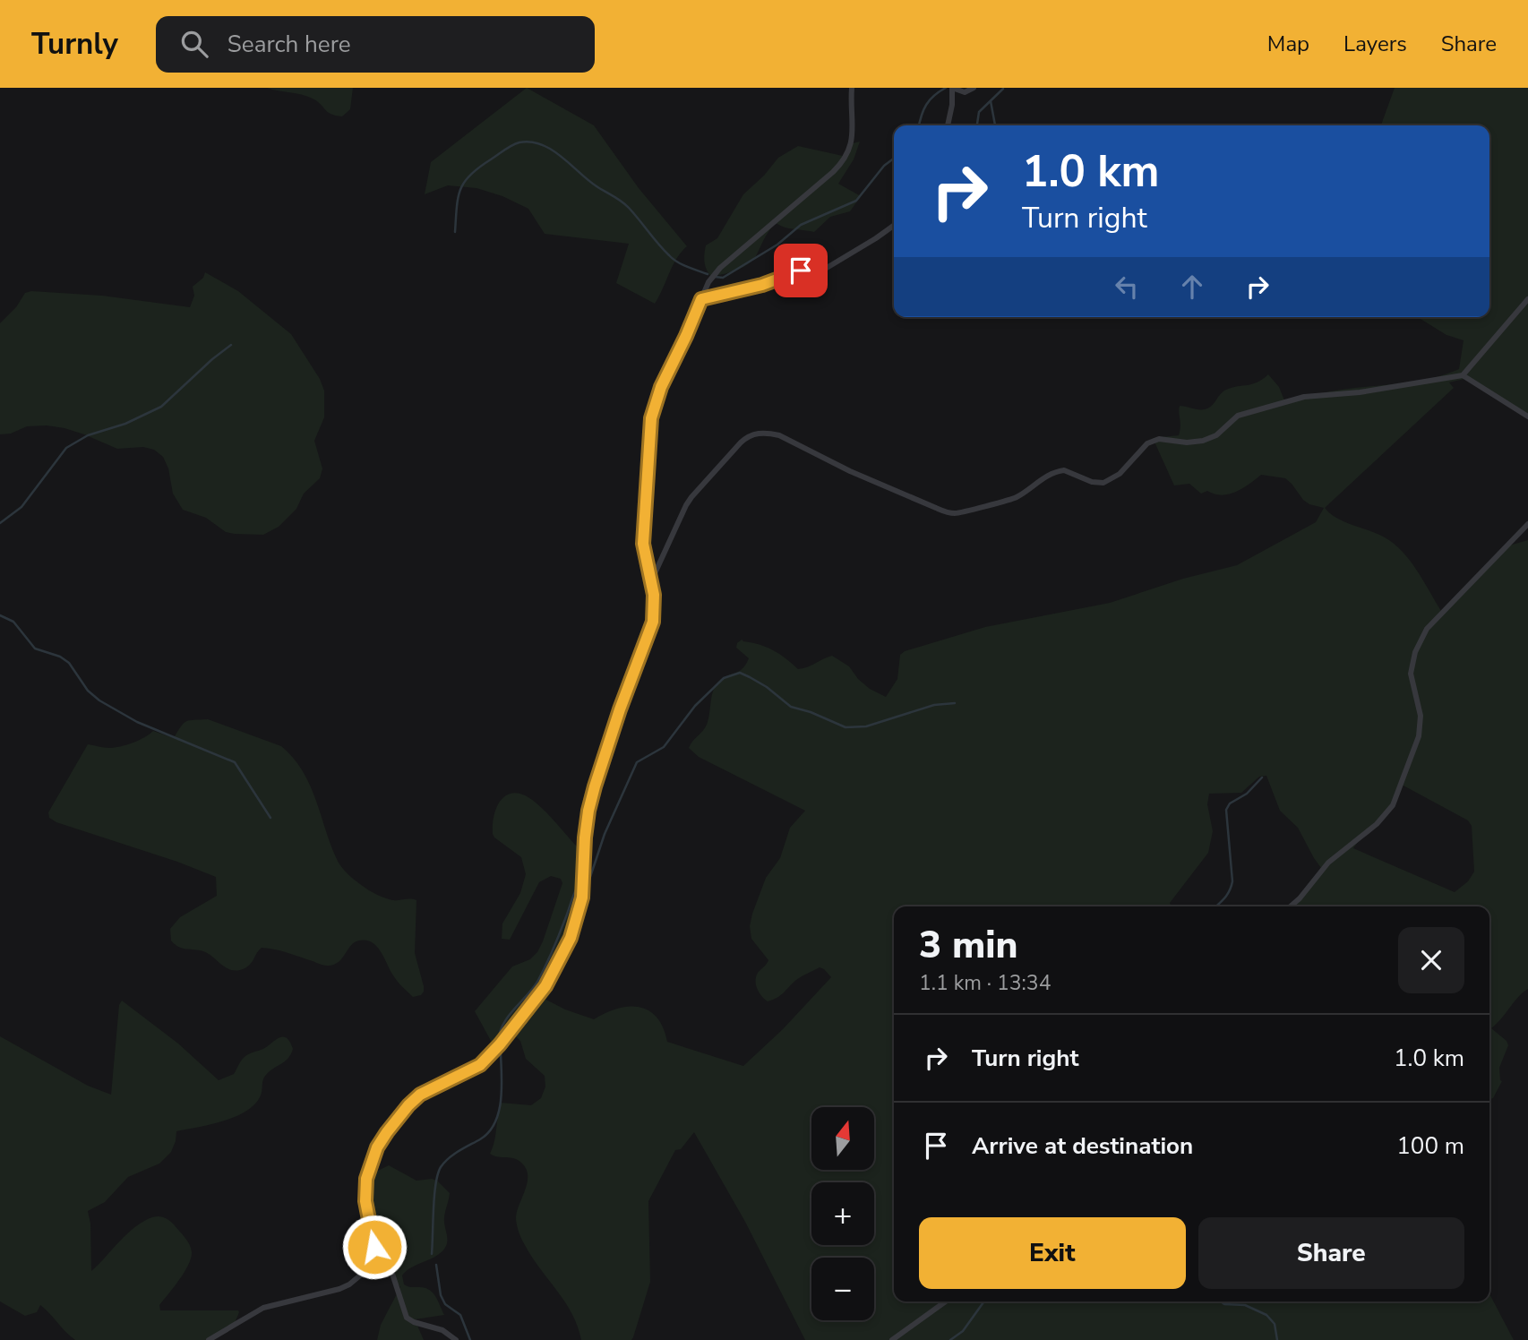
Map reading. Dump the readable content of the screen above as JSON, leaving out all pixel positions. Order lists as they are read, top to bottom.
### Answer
{
  "north": "top",
  "page": {
    "header": "Turnly",
    "search": "Search here",
    "nav": ["Map", "Layers", "Share"],
    "turn": ["1.0 km", "Turn right"],
    "heading": ["3 min", "1.1 km · 13:34"],
    "list": [
      {
        "name": "Turn right",
        "value": "1.0 km"
      },
      {
        "name": "Arrive at destination",
        "value": "100 m"
      }
    ],
    "map_buttons": ["+", "−"],
    "buttons": ["Exit", "Share"]
  }
}
